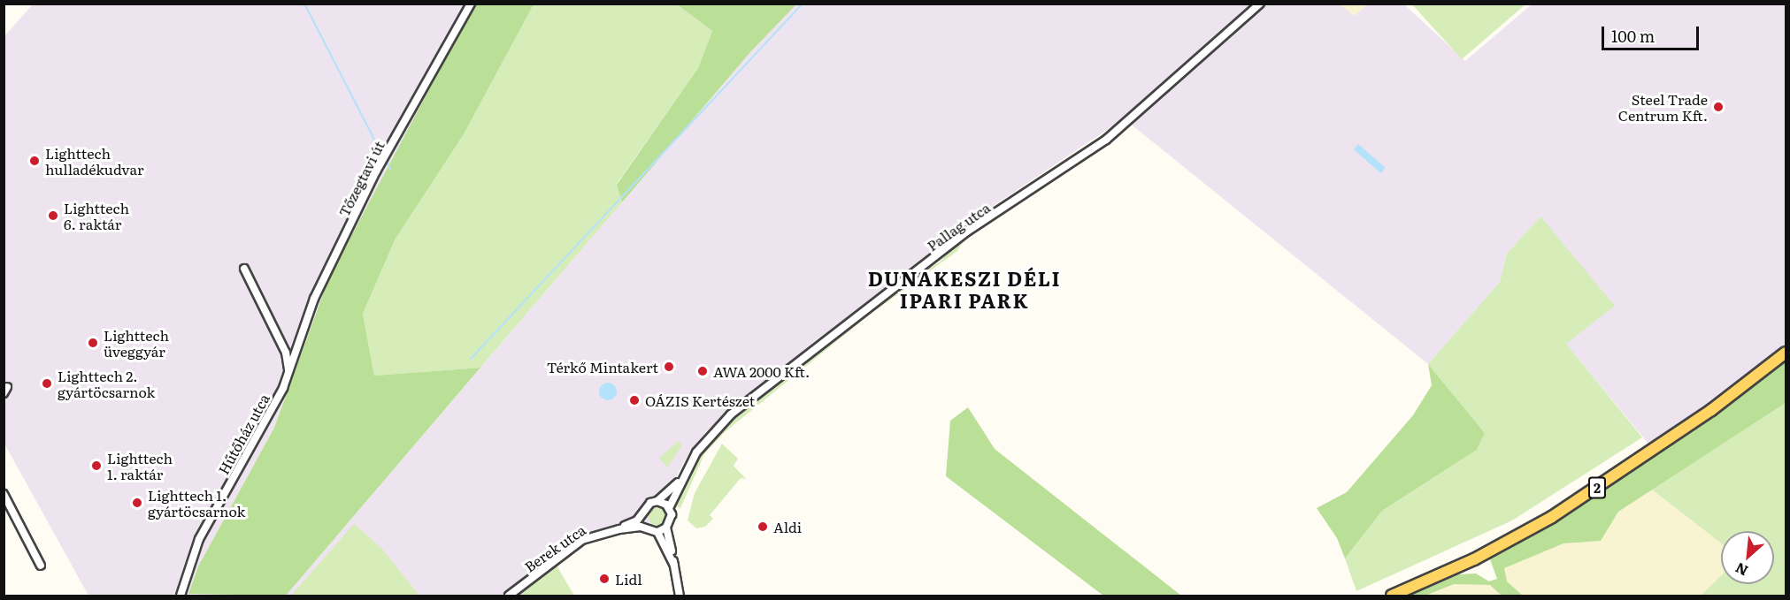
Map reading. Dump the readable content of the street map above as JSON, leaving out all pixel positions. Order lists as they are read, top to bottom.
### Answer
{
  "streets": {
    "main road": ["2"],
    "street": [
      "Tőzegtavi út",
      "Pallag utca",
      "Hűtőház utca",
      "Berek utca"
    ]
  },
  "crossings": [
    ["Tőzegtavi út", "Hűtőház utca"],
    ["Pallag utca", "Berek utca"]
  ],
  "districts": ["DUNAKESZI DÉLI IPARI PARK"],
  "places": [
    "Steel Trade Centrum Kft.",
    "Lighttech hulladékudvar",
    "Lighttech 6. raktár",
    "Lighttech üveggyár",
    "Térkő Mintakert",
    "AWA 2000 Kft.",
    "Lighttech 2. gyártöcsarnok",
    "OÁZIS Kertészet",
    "Lighttech 1. raktár",
    "Lighttech 1. gyártöcsarnok",
    "Aldi",
    "Lidl"
  ],
  "scale_bar": "100 m",
  "north": "bottom left"
}
